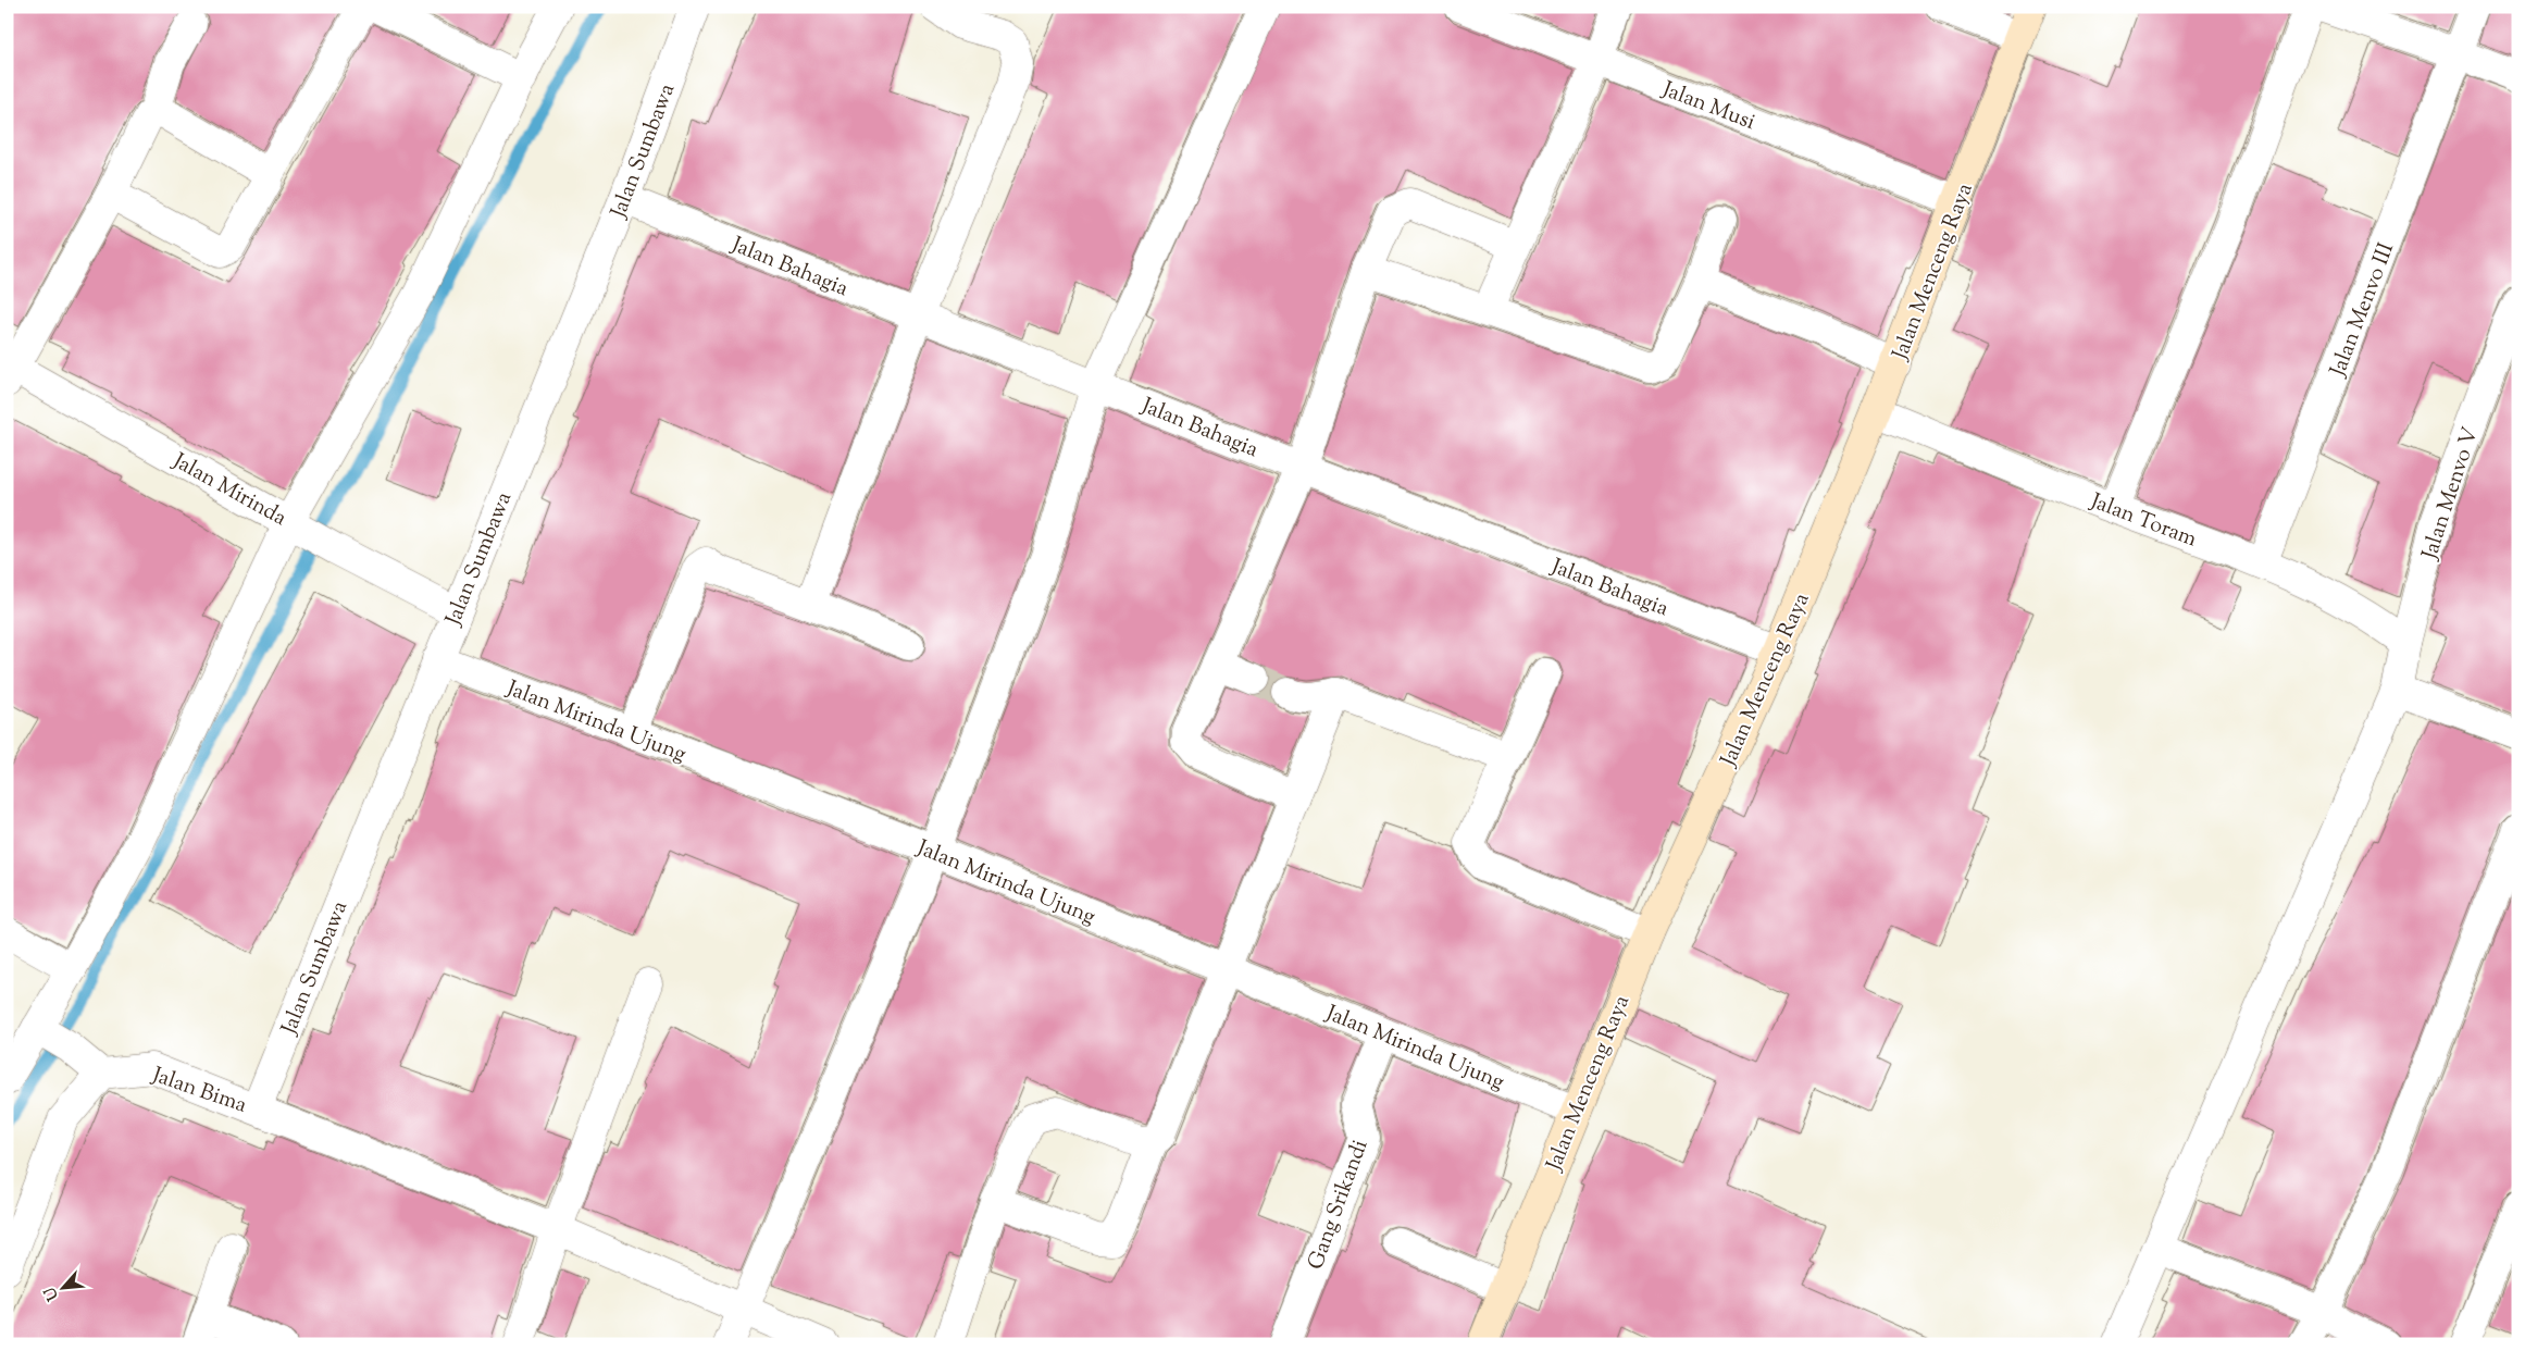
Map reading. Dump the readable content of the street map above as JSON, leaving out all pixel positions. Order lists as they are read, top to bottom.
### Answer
{
  "streets": {
    "street": [
      "Jalan Musi",
      "Jalan Sumbawa",
      "Jalan Bahagia",
      "Jalan Menceng Raya",
      "Jalan Menvo III",
      "Jalan Mirinda",
      "Jalan Menvo V",
      "Jalan Toram",
      "Jalan Mirinda Ujung",
      "Jalan Bima",
      "Gang Srikandi"
    ]
  },
  "crossings": [
    ["Jalan Musi", "Jalan Menceng Raya"],
    ["Jalan Sumbawa", "Jalan Bahagia"],
    ["Jalan Sumbawa", "Jalan Mirinda"],
    ["Jalan Sumbawa", "Jalan Mirinda Ujung"],
    ["Jalan Sumbawa", "Jalan Bima"],
    ["Jalan Bahagia", "Jalan Menceng Raya"],
    ["Jalan Menceng Raya", "Jalan Toram"],
    ["Jalan Menceng Raya", "Jalan Mirinda Ujung"],
    ["Jalan Menvo III", "Jalan Toram"],
    ["Jalan Menvo V", "Jalan Toram"],
    ["Jalan Mirinda Ujung", "Gang Srikandi"]
  ],
  "north": "bottom left"
}
